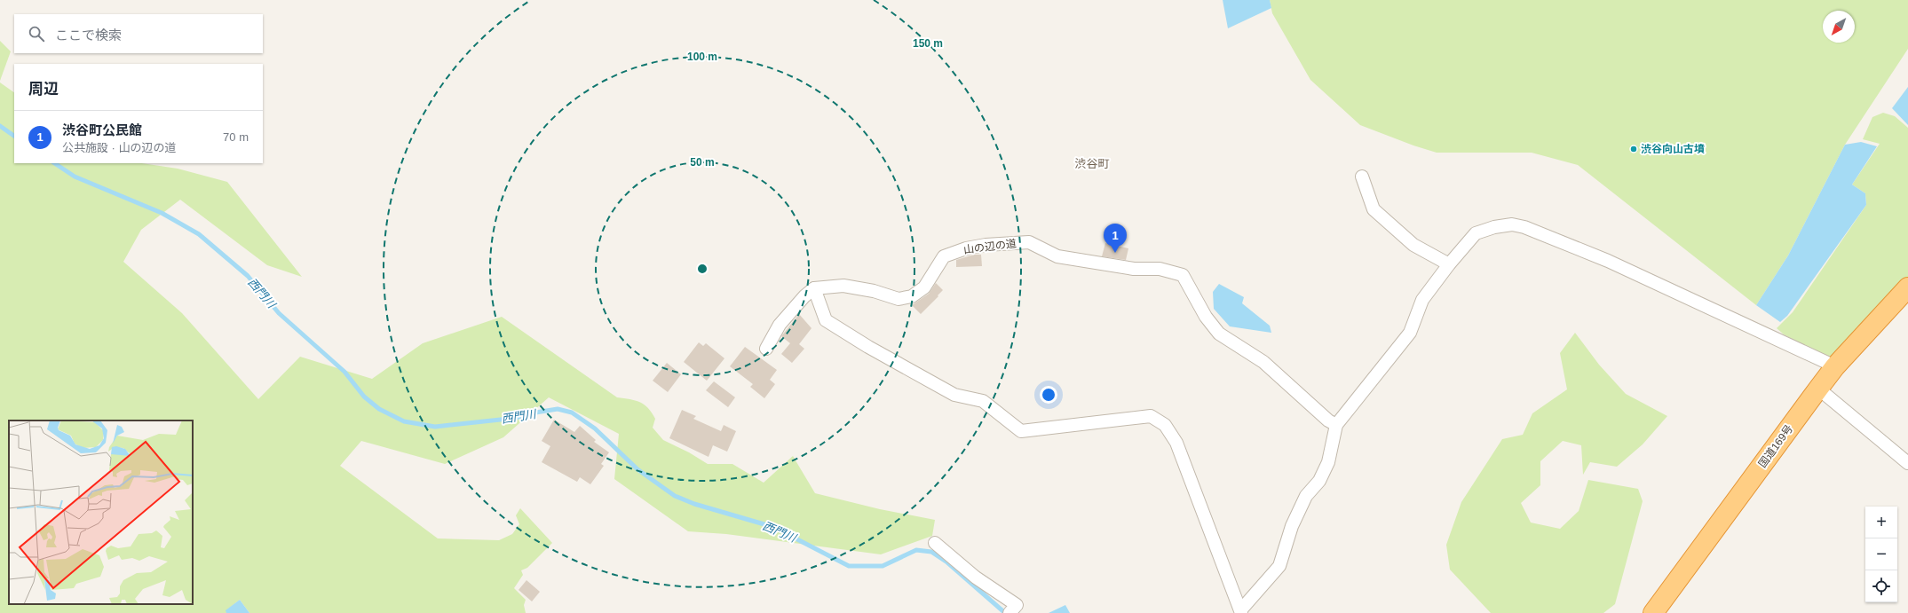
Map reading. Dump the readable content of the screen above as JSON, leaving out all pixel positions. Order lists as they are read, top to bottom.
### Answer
{
  "streets": {
    "highway": ["国道169号"],
    "street": ["山の辺の道"]
  },
  "districts": ["渋谷町"],
  "water": ["西門川"],
  "places": ["渋谷向山古墳"],
  "north": "bottom left",
  "page": {
    "search": "ここで検索",
    "heading": "周辺",
    "list": [
      {
        "mark": "1",
        "name": "渋谷町公民館",
        "note": "公共施設 · 山の辺の道",
        "value": "70 m"
      }
    ],
    "pins": "1",
    "map_buttons": ["+", "−"]
  },
  "rings": ["150 m", "100 m", "50 m"]
}
